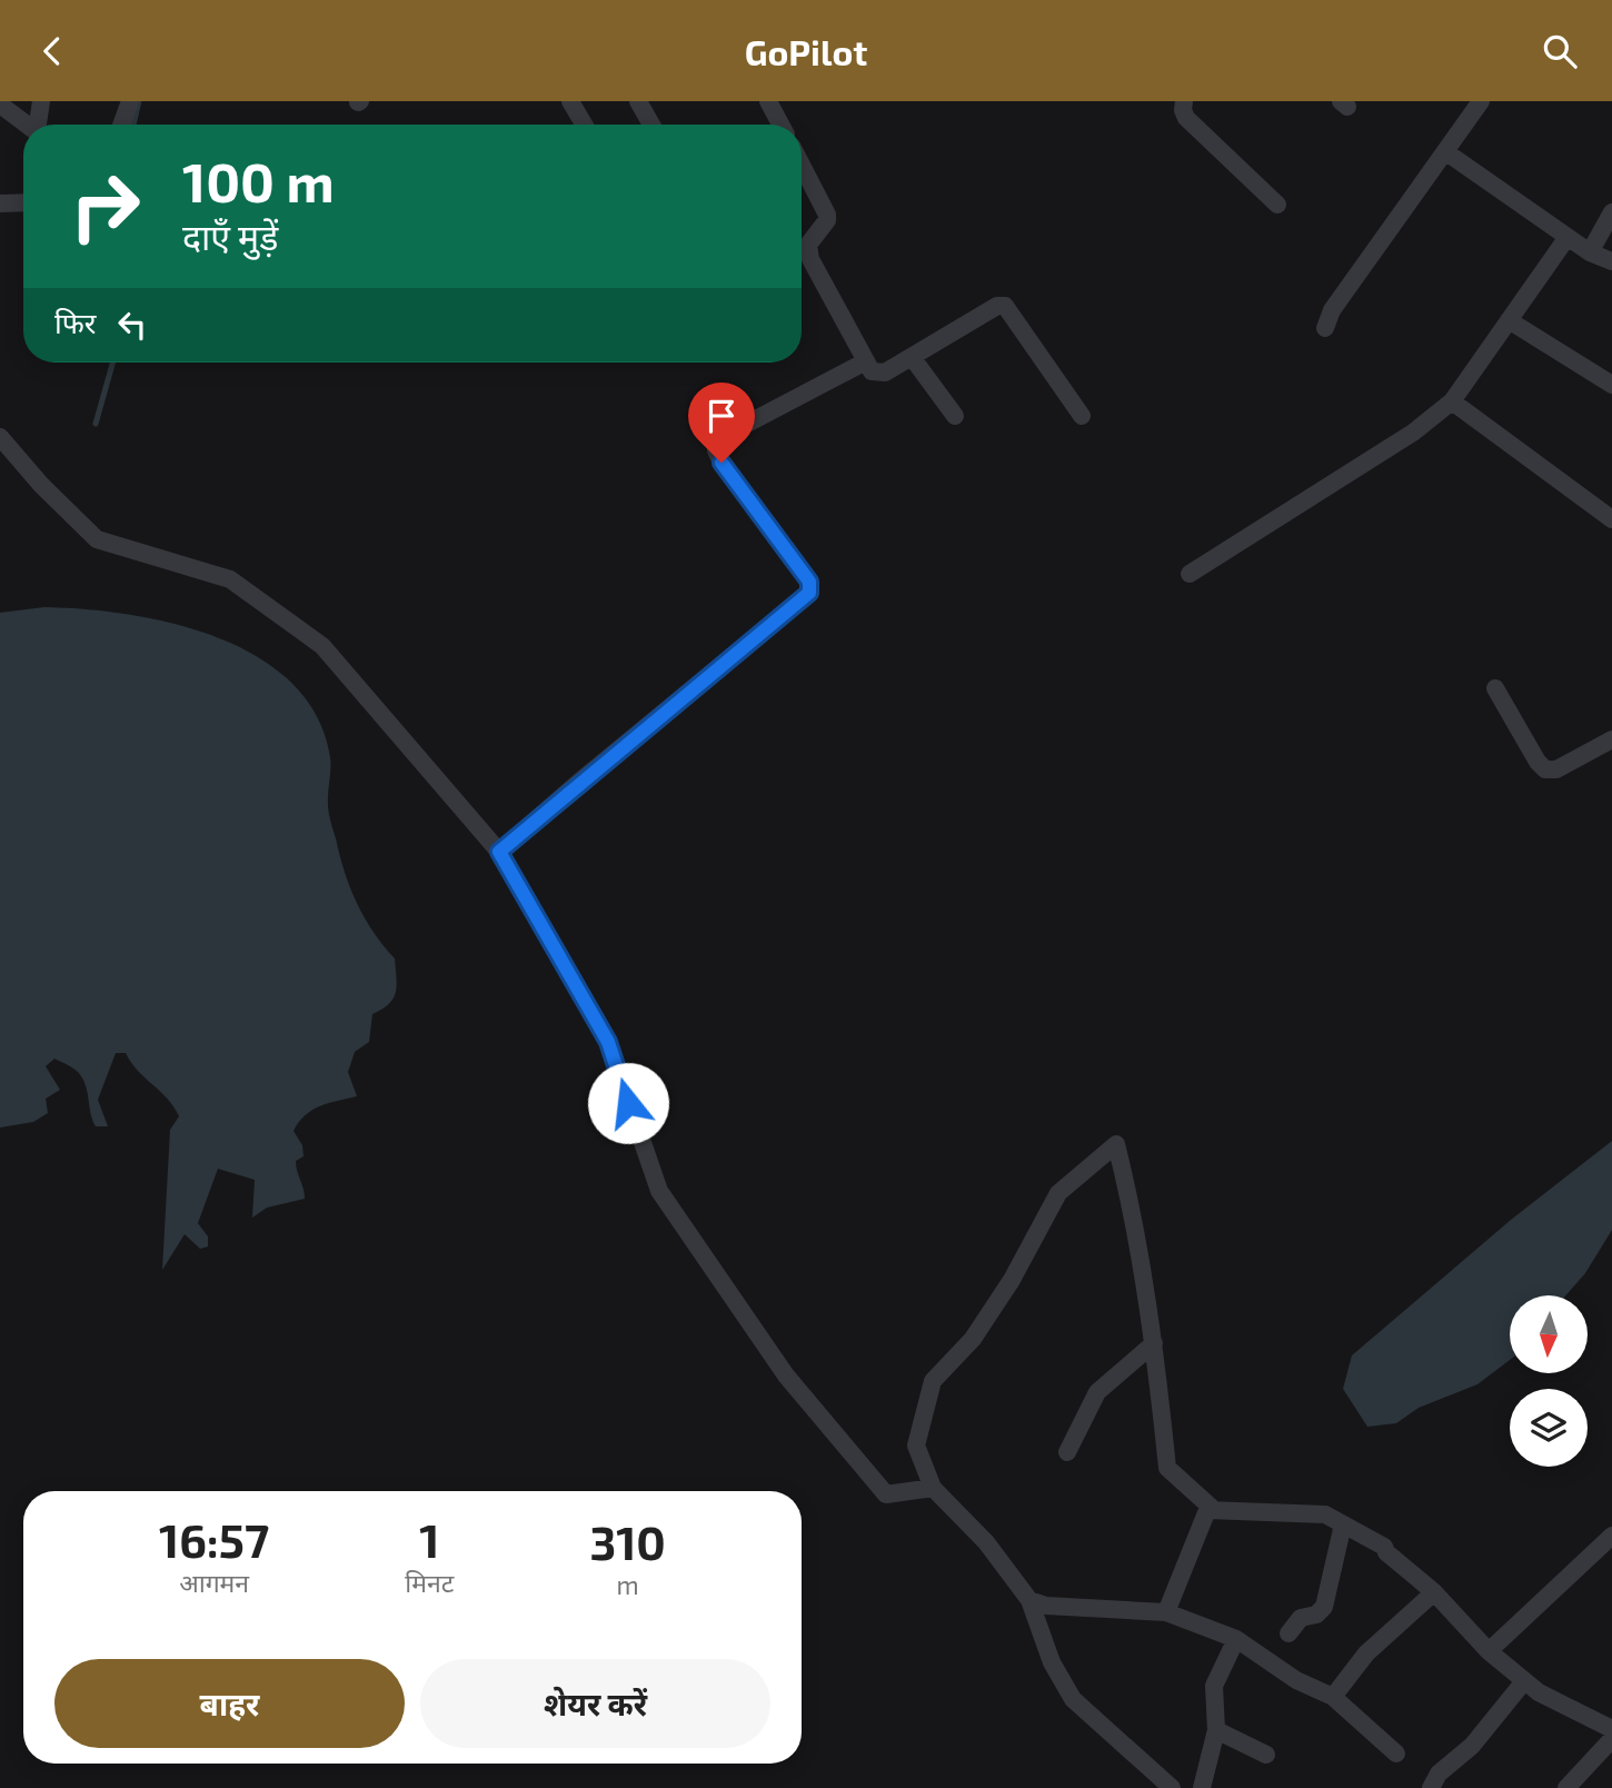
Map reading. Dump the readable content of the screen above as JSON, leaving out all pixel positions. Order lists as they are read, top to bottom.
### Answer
{
  "north": "bottom",
  "page": {
    "header": "GoPilot",
    "turn": ["100 m", "दाएँ मुड़ें"],
    "then": "फिर",
    "eta": [
      "16:57",
      "आगमन",
      "1",
      "मिनट",
      "310",
      "m"
    ],
    "buttons": ["बाहर", "शेयर करें"]
  }
}
